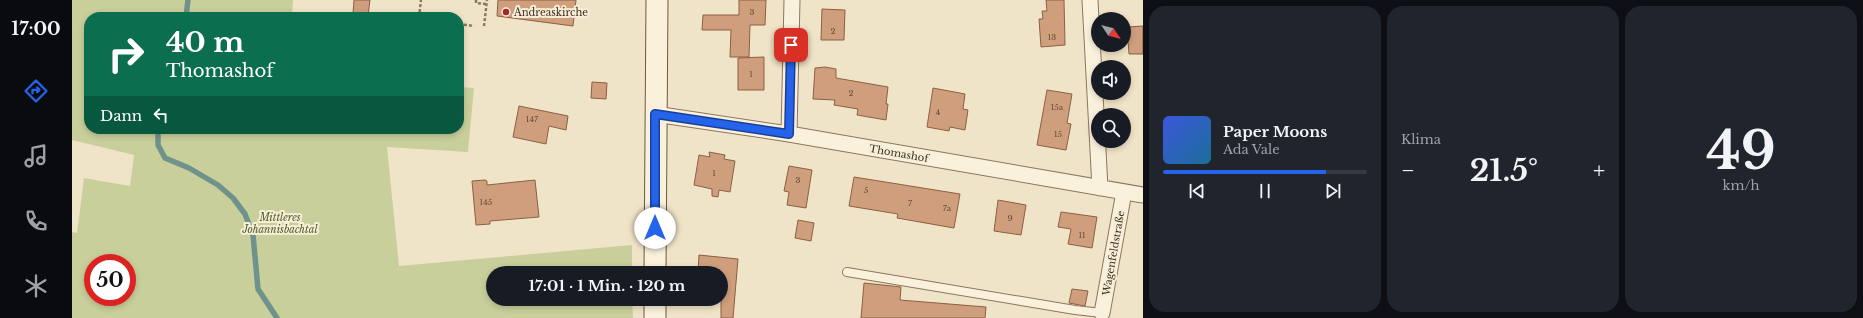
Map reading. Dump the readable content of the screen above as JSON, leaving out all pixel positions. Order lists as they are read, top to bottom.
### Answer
{
  "streets": {
    "street": ["Thomashof", "Wagenfeldstraße"]
  },
  "crossings": [
    ["Thomashof", "Wagenfeldstraße"]
  ],
  "parks": ["Mittleres Johannisbachtal"],
  "places": ["Andreaskirche"],
  "house_numbers": [
    "3",
    "2",
    "13",
    "1",
    "2",
    "15a",
    "4",
    "147",
    "15",
    "1",
    "3",
    "5",
    "145",
    "7",
    "7a",
    "9",
    "11"
  ],
  "north": "bottom right",
  "page": {
    "tabs": "17:00",
    "tile": [
      "Klima",
      ["49", "km/h"]
    ],
    "turn": ["40 m", "Thomashof"],
    "then": "Dann",
    "song": ["Paper Moons", "Ada Vale"],
    "heat": ["−", "21.5°", "+"],
    "limit": "50",
    "trip": "17:01 · 1 Min. · 120 m"
  }
}
